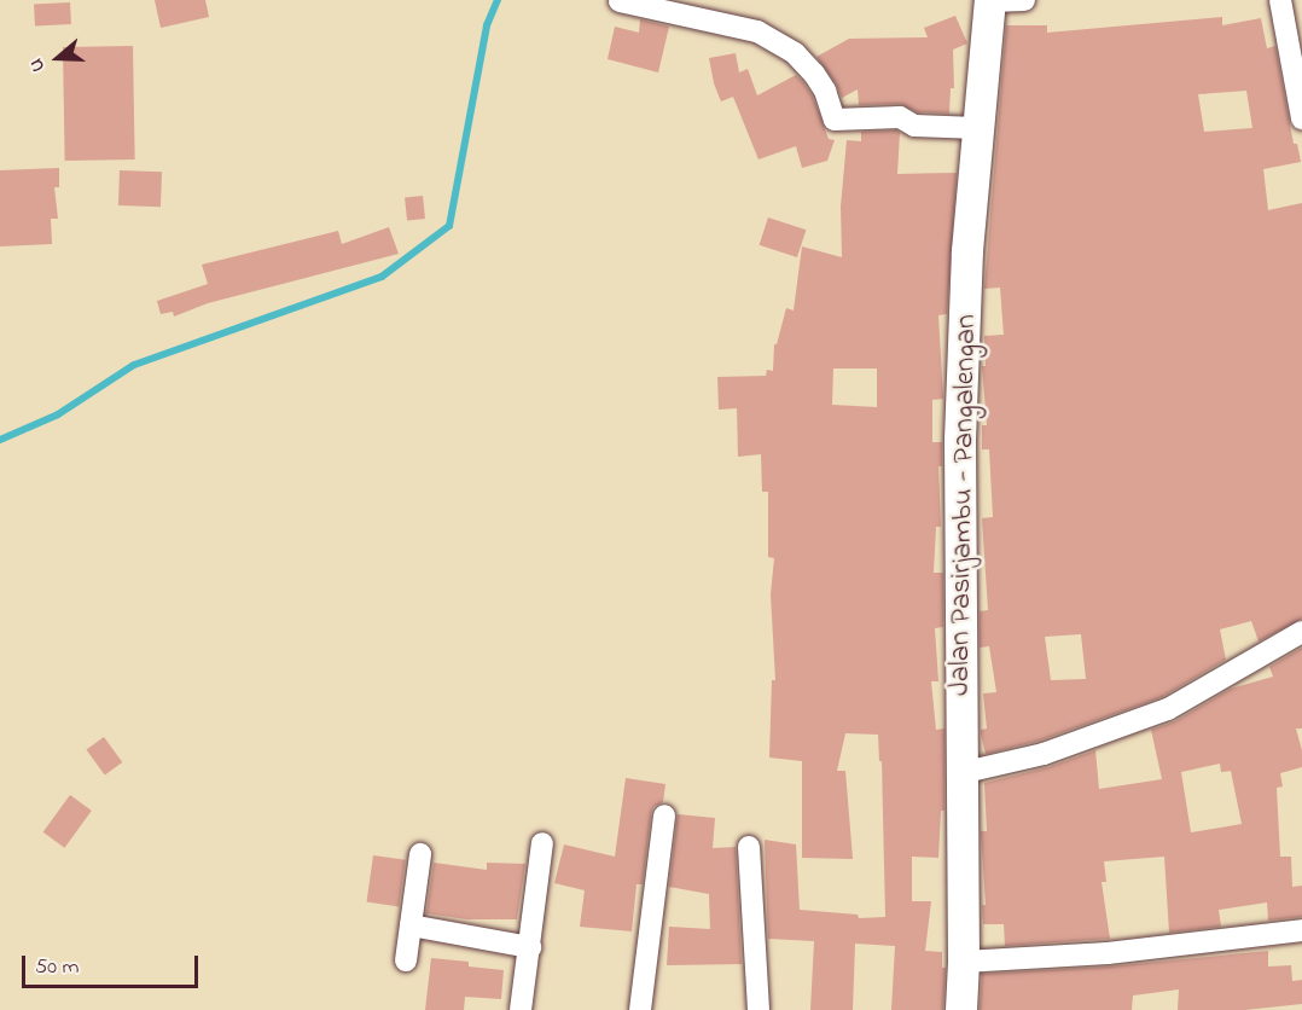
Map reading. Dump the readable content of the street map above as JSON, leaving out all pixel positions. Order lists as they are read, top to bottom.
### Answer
{
  "streets": {
    "main road": ["Jalan Pasirjambu - Pangalengan"]
  },
  "scale_bar": "50 m",
  "north": "left"
}
